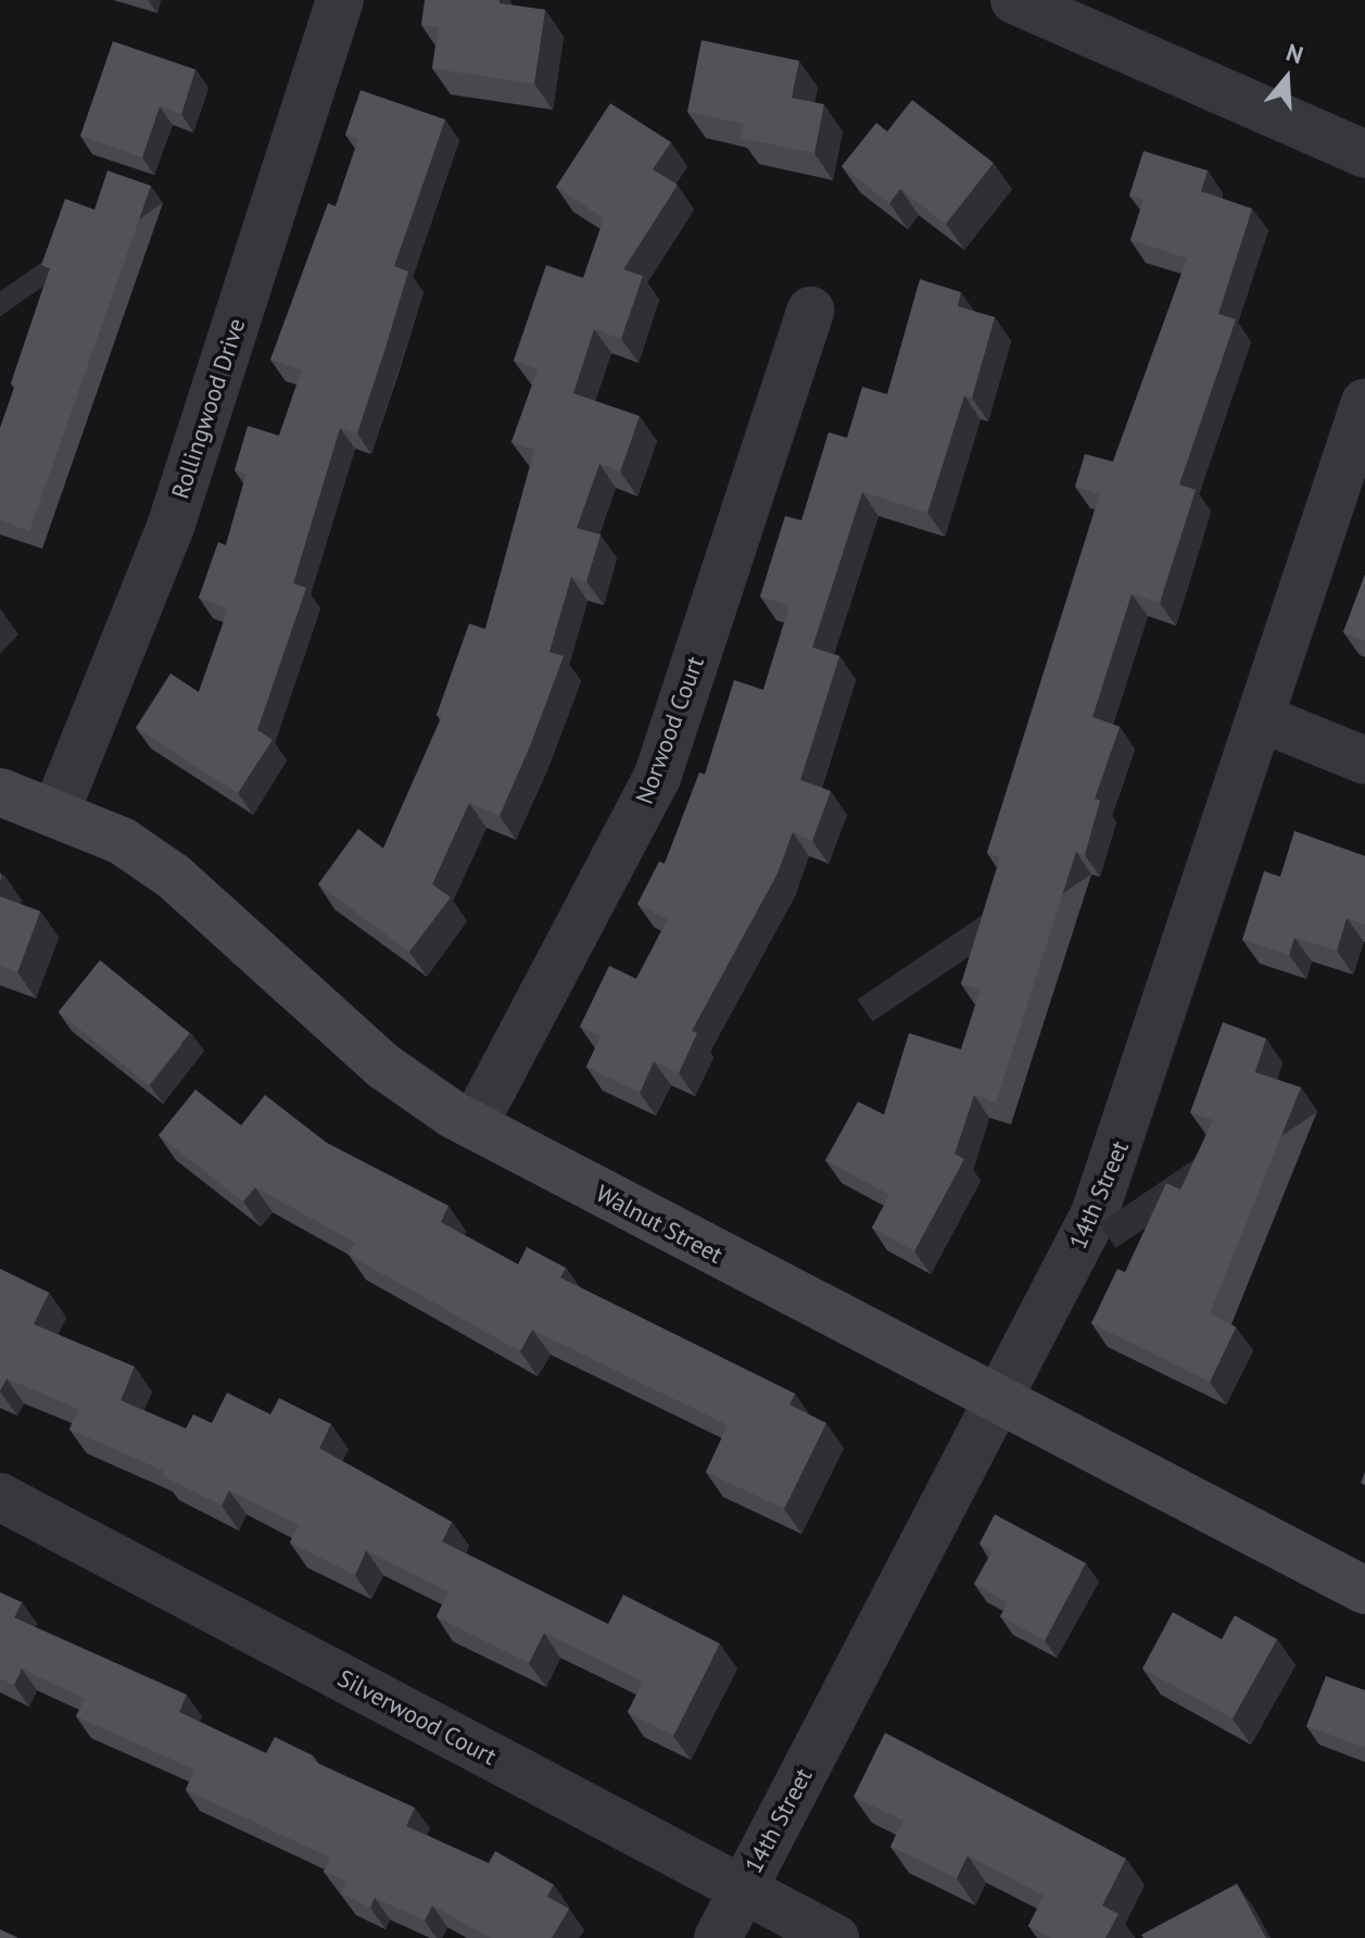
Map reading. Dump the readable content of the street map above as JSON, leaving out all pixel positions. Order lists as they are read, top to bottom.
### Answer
{
  "streets": {
    "street": [
      "Rollingwood Drive",
      "Norwood Court",
      "14th Street",
      "Walnut Street",
      "Silverwood Court"
    ]
  },
  "crossings": [
    ["Rollingwood Drive", "Walnut Street"],
    ["Norwood Court", "Walnut Street"],
    ["14th Street", "Walnut Street"],
    ["14th Street", "Silverwood Court"]
  ],
  "north": "top"
}
